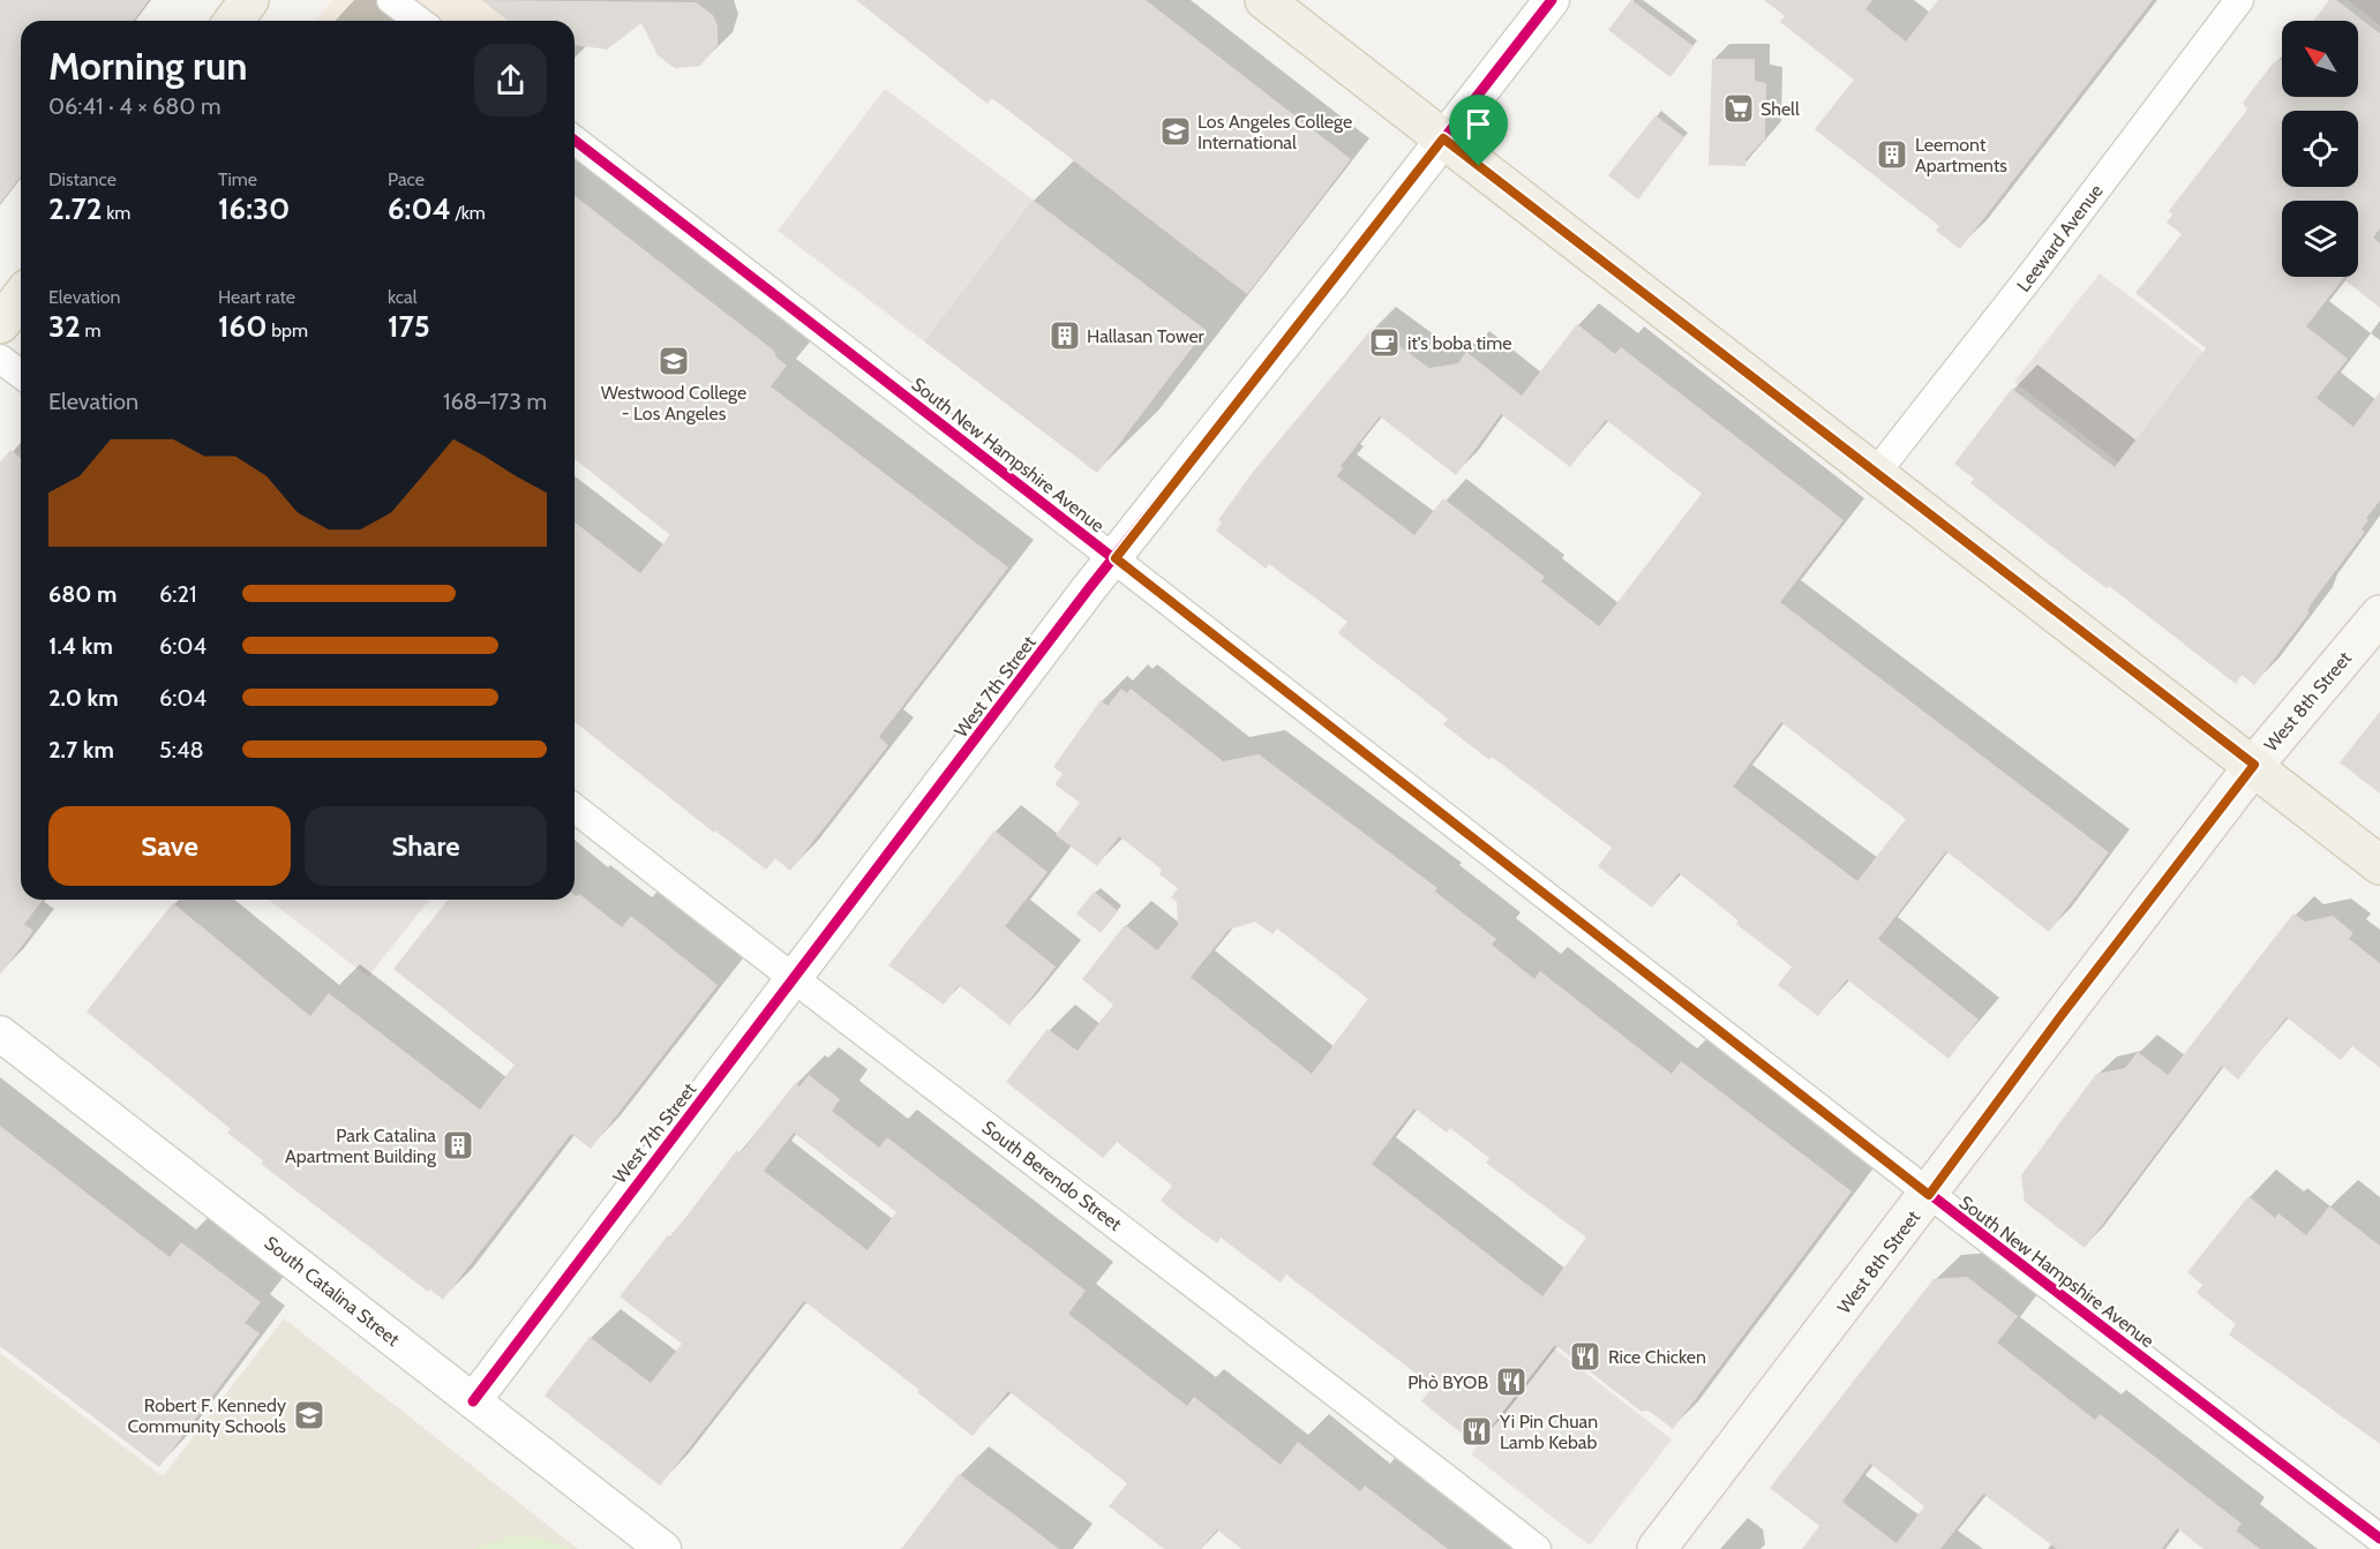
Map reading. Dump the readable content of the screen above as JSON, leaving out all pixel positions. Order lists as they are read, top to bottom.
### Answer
{
  "streets": {
    "main road": ["West 8th Street"],
    "street": [
      "Leeward Avenue",
      "South New Hampshire Avenue",
      "West 7th Street",
      "South Berendo Street",
      "South Catalina Street"
    ]
  },
  "crossings": [
    ["South New Hampshire Avenue", "West 7th Street"],
    ["South New Hampshire Avenue", "West 8th Street"],
    ["West 7th Street", "South Berendo Street"],
    ["West 7th Street", "South Catalina Street"]
  ],
  "places": {
    "supermarket": ["Shell"],
    "school or university": ["Los Angeles College International", "Westwood College - Los Angeles", "Robert F. Kennedy Community Schools"],
    "building": ["Leemont Apartments", "Hallasan Tower", "Park Catalina Apartment Building"],
    "cafe": ["it's boba time"],
    "restaurant": ["Rice Chicken", "Phò BYOB", "Yi Pin Chuan Lamb Kebab"]
  },
  "north": "top left",
  "page": {
    "heading": ["Morning run", "06:41 · 4 × 680 m"],
    "stats": [
      ["Distance", "2.72 km"],
      ["Time", "16:30"],
      ["Pace", "6:04 /km"],
      ["Elevation", "32 m"],
      ["Heart rate", "160 bpm"],
      ["kcal", "175"]
    ],
    "chart": ["Elevation", "168–173 m"],
    "list": [
      {
        "name": "680 m",
        "note": "6:21"
      },
      {
        "name": "1.4 km",
        "note": "6:04"
      },
      {
        "name": "2.0 km",
        "note": "6:04"
      },
      {
        "name": "2.7 km",
        "note": "5:48"
      }
    ],
    "buttons": ["Save", "Share"]
  }
}
